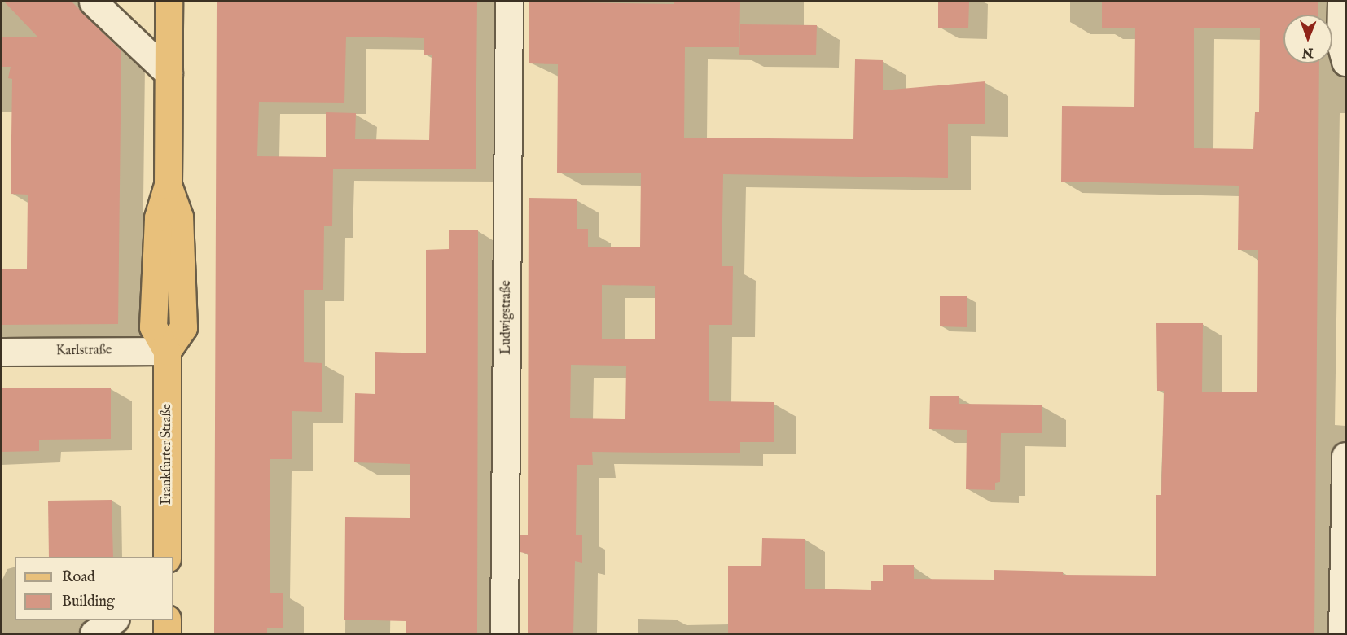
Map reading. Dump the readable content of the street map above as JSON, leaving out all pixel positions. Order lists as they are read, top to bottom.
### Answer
{
  "streets": {
    "main road": ["Frankfurter Straße"],
    "street": ["Ludwigstraße", "Karlstraße"]
  },
  "crossings": [
    ["Karlstraße", "Frankfurter Straße"]
  ],
  "legend": ["Road", "Building"],
  "north": "bottom"
}
